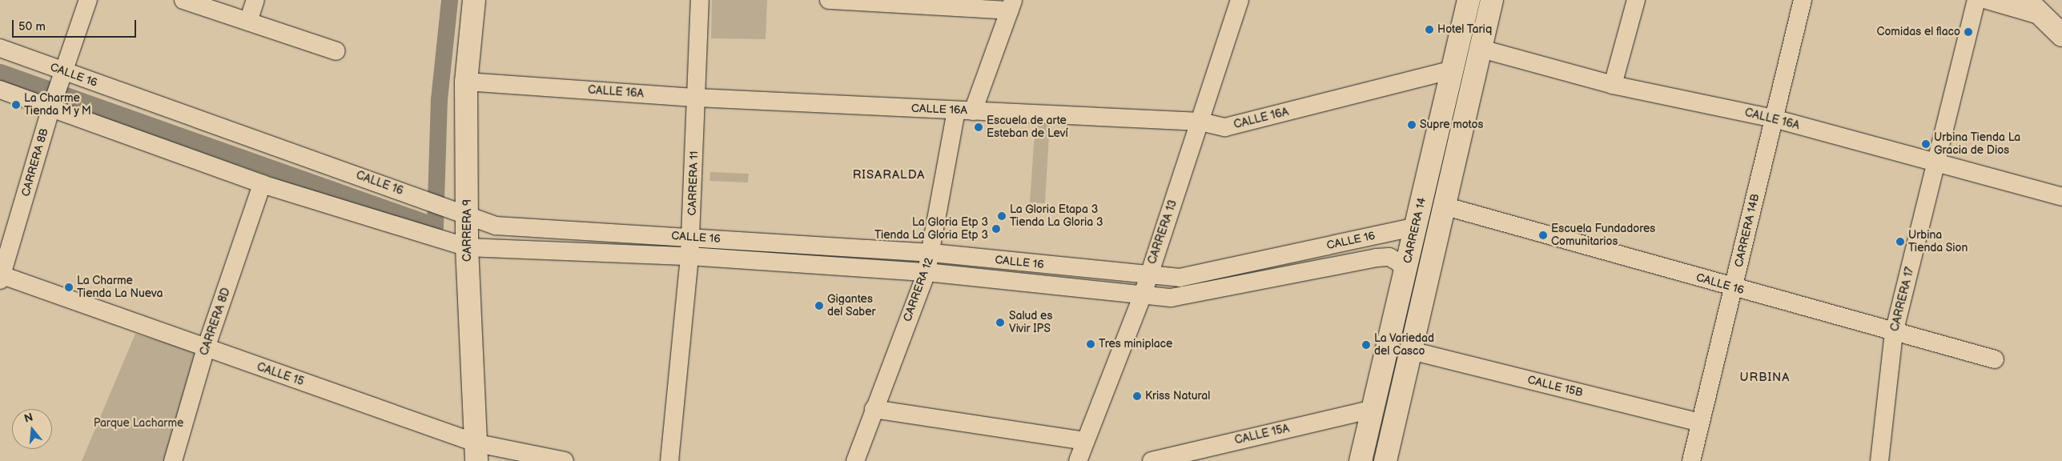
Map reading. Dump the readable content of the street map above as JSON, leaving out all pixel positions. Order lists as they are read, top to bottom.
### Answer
{
  "streets": {
    "main road": ["CARRERA 9", "CARRERA 14"],
    "street": [
      "CALLE 16",
      "CALLE 16A",
      "CARRERA 8B",
      "CARRERA 11",
      "CARRERA 14B",
      "CARRERA 13",
      "CARRERA 12",
      "CARRERA 17",
      "CARRERA 8D",
      "CALLE 15",
      "CALLE 15B",
      "CALLE 15A"
    ]
  },
  "crossings": [
    ["CALLE 16", "CARRERA 8B"],
    ["CALLE 16", "CARRERA 11"],
    ["CALLE 16", "CARRERA 9"],
    ["CALLE 16", "CARRERA 14"],
    ["CALLE 16", "CARRERA 14B"],
    ["CALLE 16", "CARRERA 13"],
    ["CALLE 16", "CARRERA 12"],
    ["CALLE 16", "CARRERA 17"],
    ["CALLE 16", "CARRERA 8D"],
    ["CALLE 16A", "CARRERA 11"],
    ["CALLE 16A", "CARRERA 9"],
    ["CALLE 16A", "CARRERA 14"],
    ["CALLE 16A", "CARRERA 14B"],
    ["CALLE 16A", "CARRERA 13"],
    ["CALLE 16A", "CARRERA 12"],
    ["CALLE 16A", "CARRERA 17"],
    ["CARRERA 8B", "CALLE 15"],
    ["CARRERA 9", "CALLE 15"],
    ["CARRERA 14", "CALLE 15A"],
    ["CARRERA 14B", "CALLE 15B"],
    ["CARRERA 8D", "CALLE 15"]
  ],
  "districts": ["RISARALDA", "URBINA"],
  "parks": ["Parque Lacharme"],
  "places": [
    "Hotel Tariq",
    "Comidas el flaco",
    "La Charme Tienda M y M",
    "Supre motos",
    "Escuela de arte Esteban de Leví",
    "Urbina Tienda La Gracia de Dios",
    "La Gloria Etapa 3 Tienda La Gloria 3",
    "La Gloria Etp 3 Tienda La Gloria Etp 3",
    "Escuela Fundadores Comunitarios",
    "Urbina Tienda Sion",
    "La Charme Tienda La Nueva",
    "Gigantes del Saber",
    "Salud es Vivir IPS",
    "Tres miniplace",
    "La Variedad del Casco",
    "Kriss Natural"
  ],
  "scale_bar": "50 m",
  "north": "top"
}
